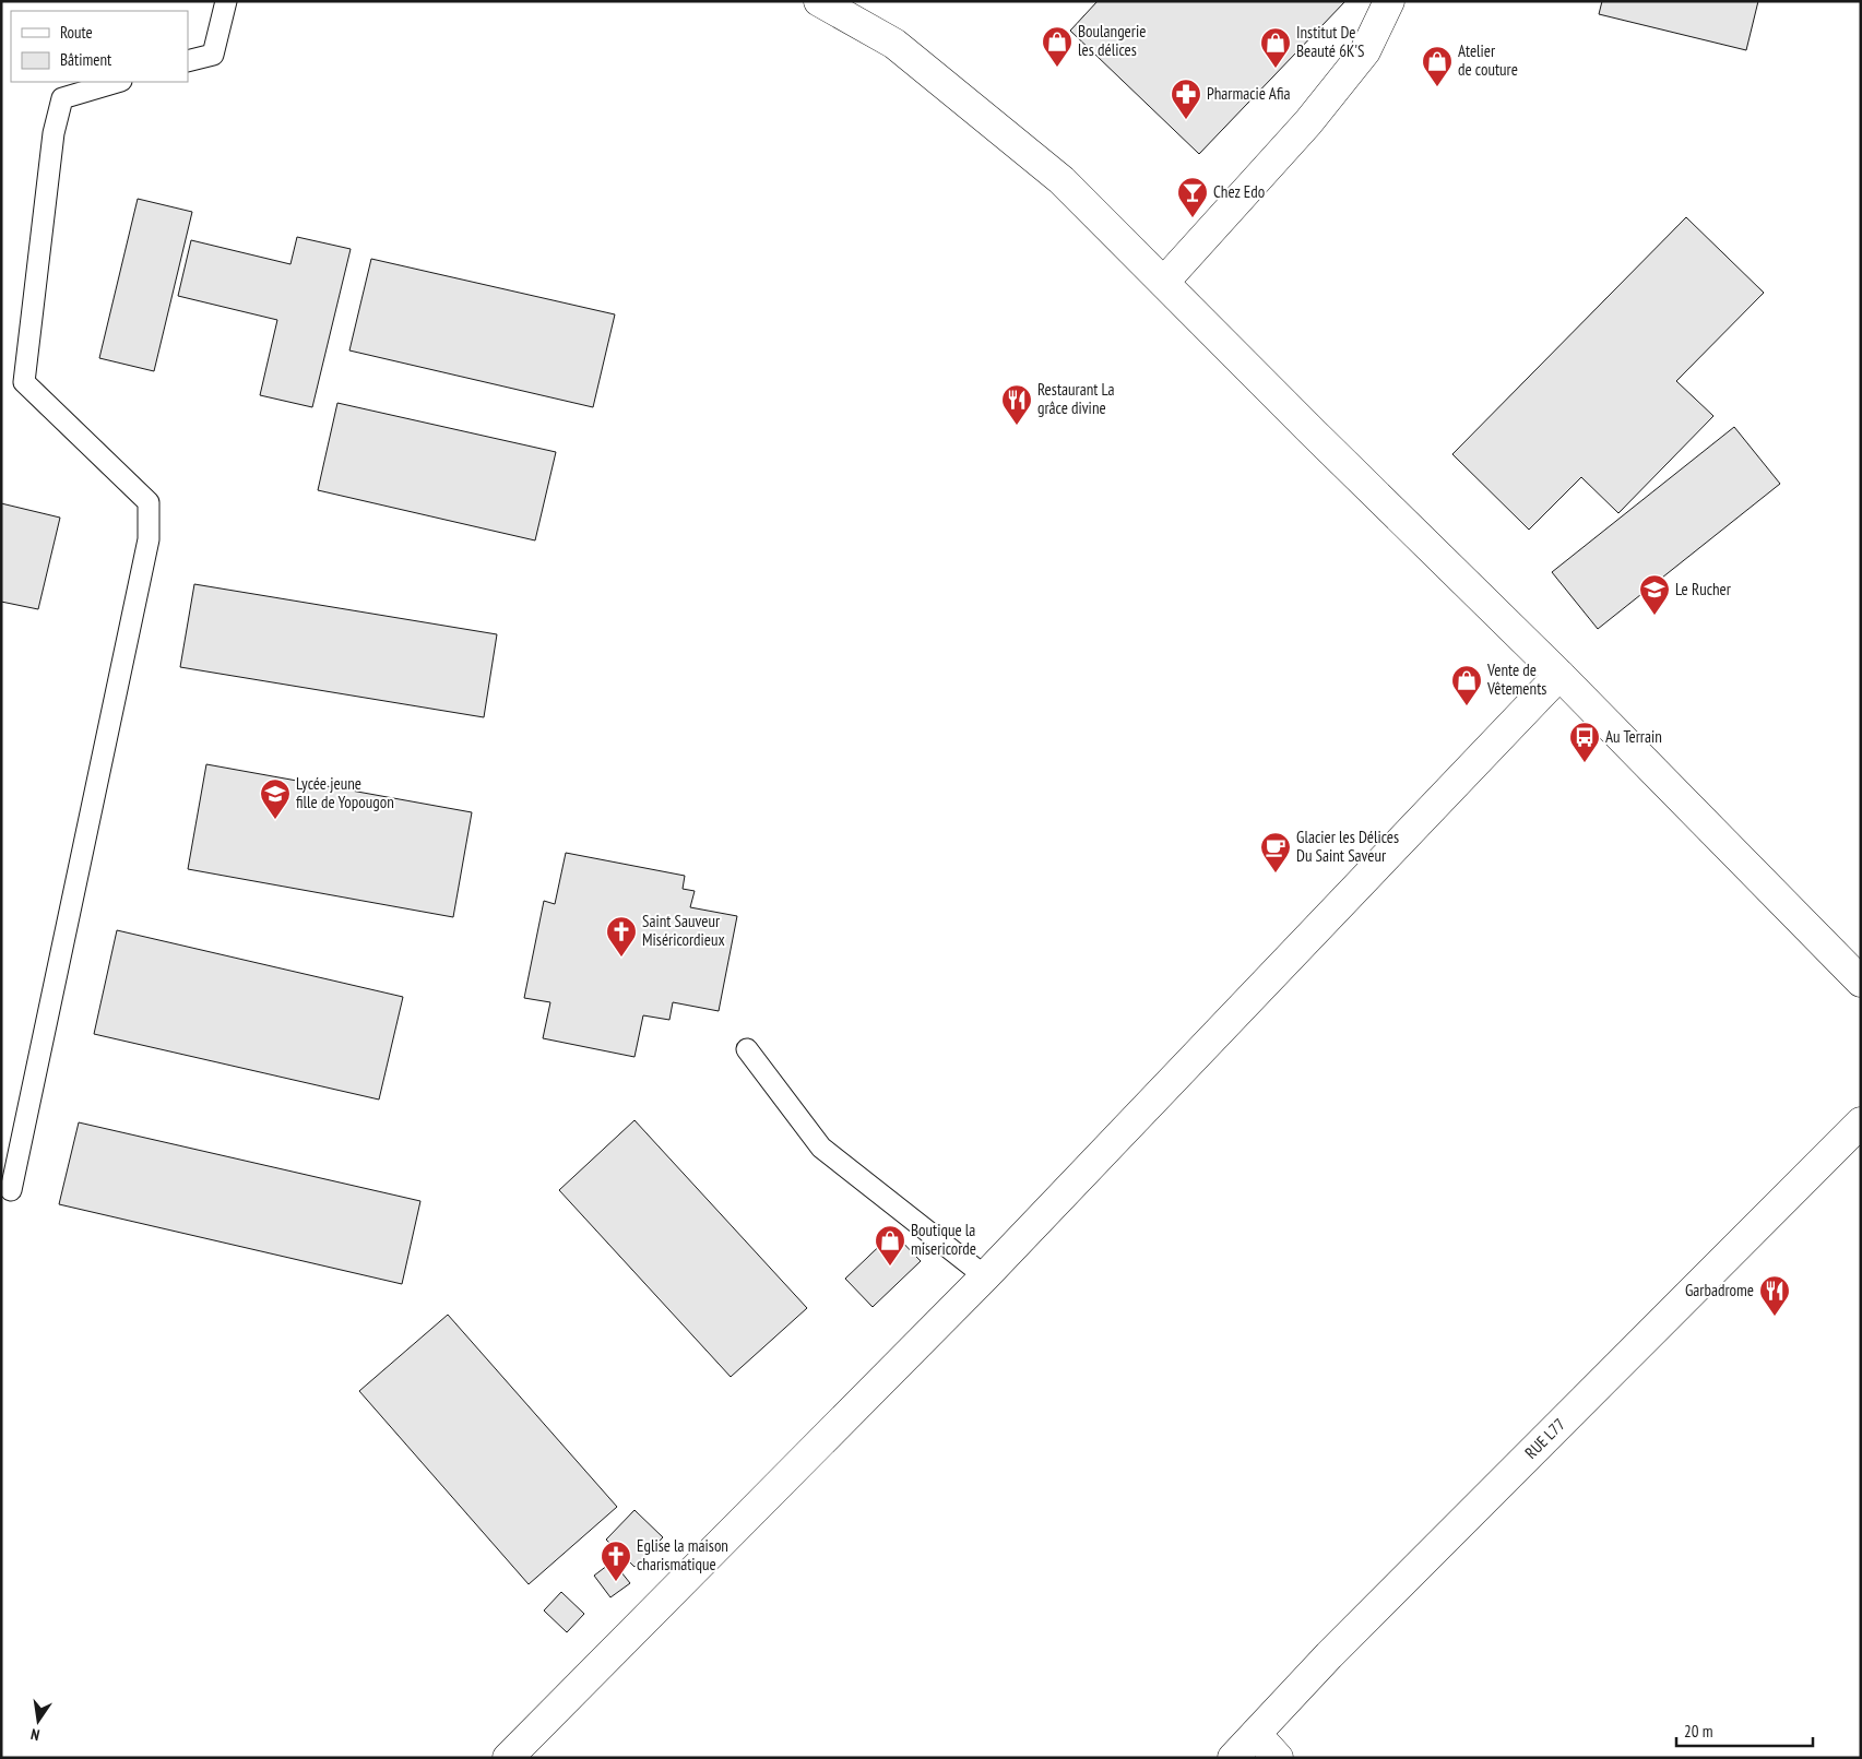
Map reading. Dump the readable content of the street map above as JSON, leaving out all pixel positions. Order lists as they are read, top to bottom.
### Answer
{
  "streets": {
    "street": ["RUE L77"]
  },
  "places": {
    "shop": [
      "Boulangerie les délices",
      "Institut De Beauté 6K'S",
      "Atelier de couture",
      "Vente de Vêtements",
      "Boutique la misericorde"
    ],
    "pharmacy": ["Pharmacie Afia"],
    "bar": ["Chez Edo"],
    "restaurant": ["Restaurant La grâce divine", "Garbadrome"],
    "school or university": ["Le Rucher", "Lycée jeune fille de Yopougon"],
    "bus stop": ["Au Terrain"],
    "cafe": ["Glacier les Délices Du Saint Saveur"],
    "church": ["Saint Sauveur Miséricordieux", "Eglise la maison charismatique"]
  },
  "legend": ["Route", "Bâtiment"],
  "scale_bar": "20 m",
  "north": "bottom"
}
